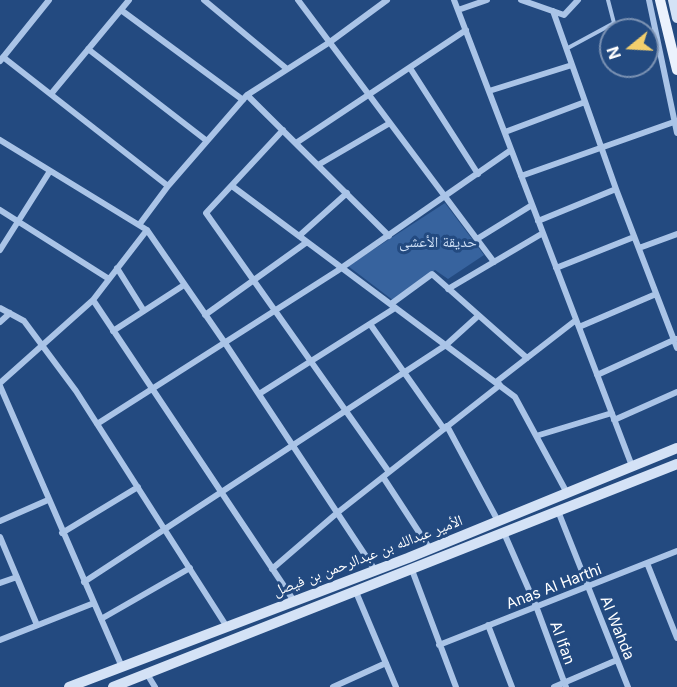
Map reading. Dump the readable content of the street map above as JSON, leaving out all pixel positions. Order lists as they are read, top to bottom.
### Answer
{
  "streets": {
    "main road": ["الأمير عبدالله بن عبدالرحمن بن فيصل"],
    "street": ["Anas Al Harthi", "Al Wahda", "Al Ifan"]
  },
  "crossings": [
    ["الأمير عبدالله بن عبدالرحمن بن فيصل", "Al Wahda"],
    ["الأمير عبدالله بن عبدالرحمن بن فيصل", "Al Ifan"],
    ["Anas Al Harthi", "Al Wahda"],
    ["Anas Al Harthi", "Al Ifan"]
  ],
  "parks": ["حديقة الأعشى"],
  "north": "left"
}
